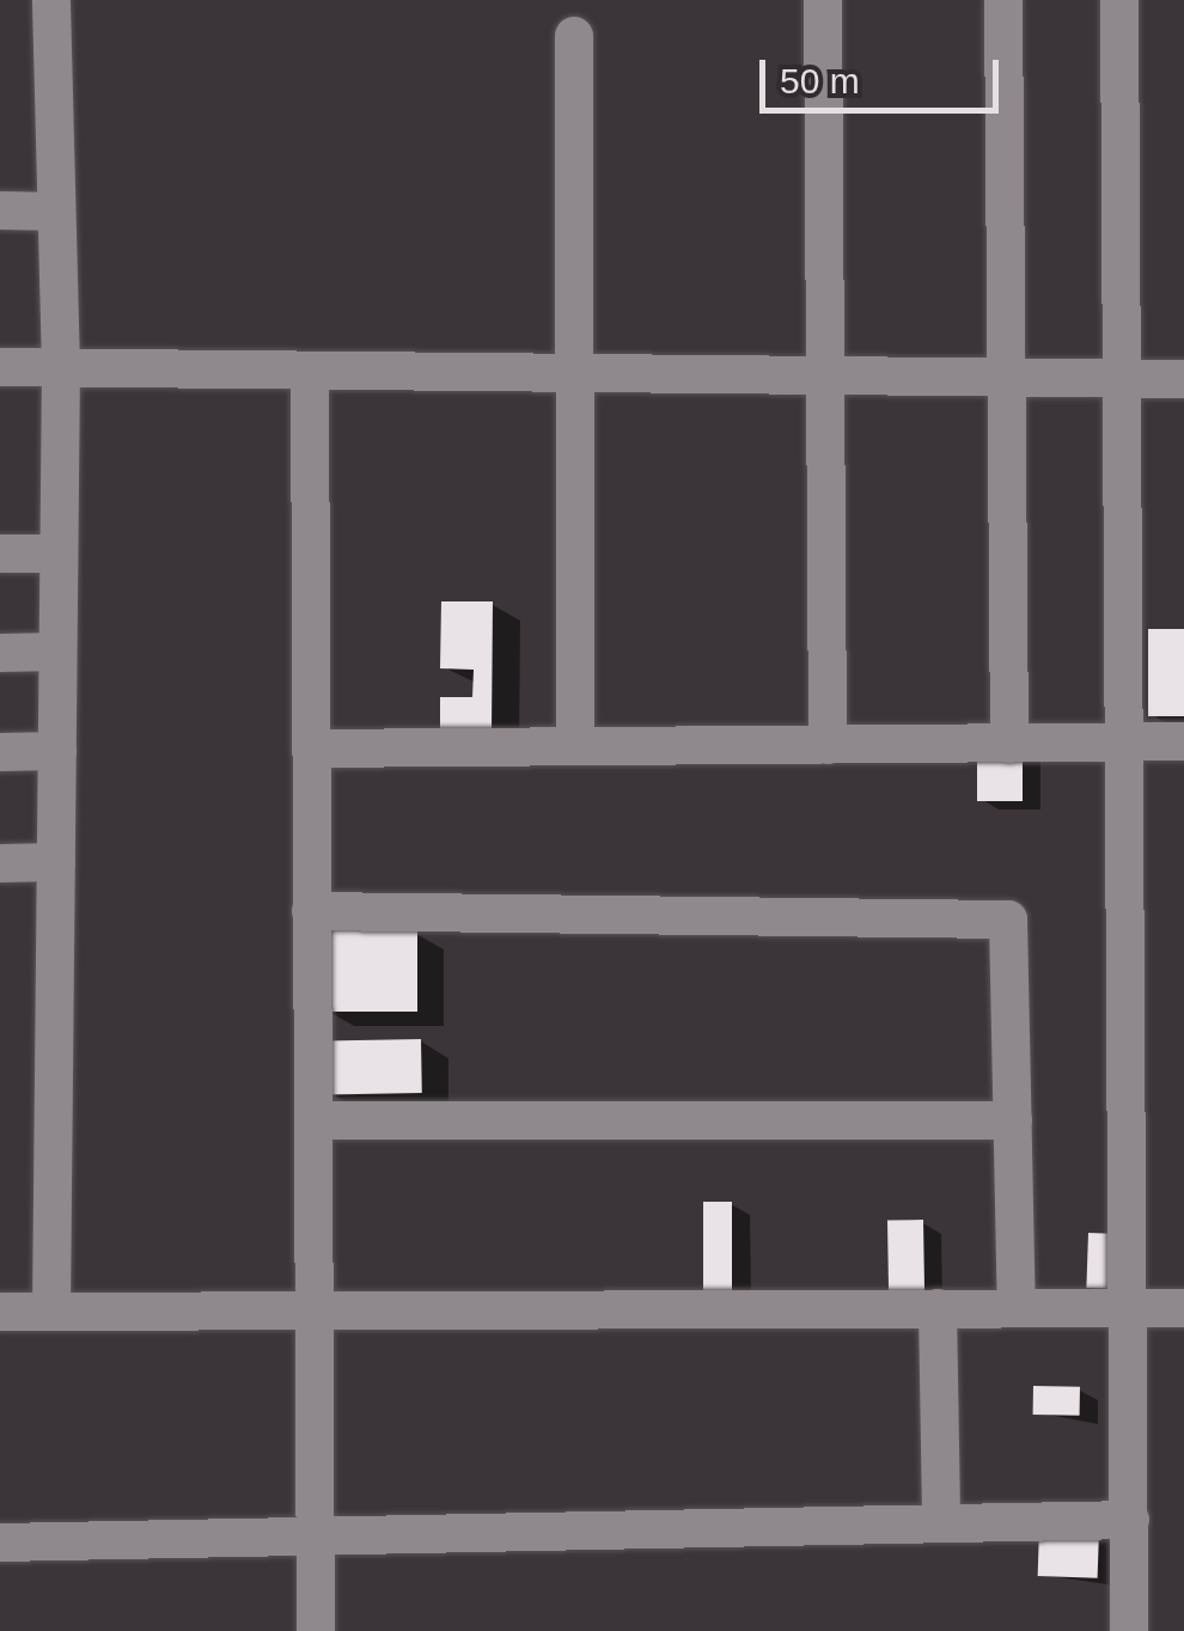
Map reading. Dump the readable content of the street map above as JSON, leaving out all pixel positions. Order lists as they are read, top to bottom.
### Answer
{
  "scale_bar": "50 m"
}
